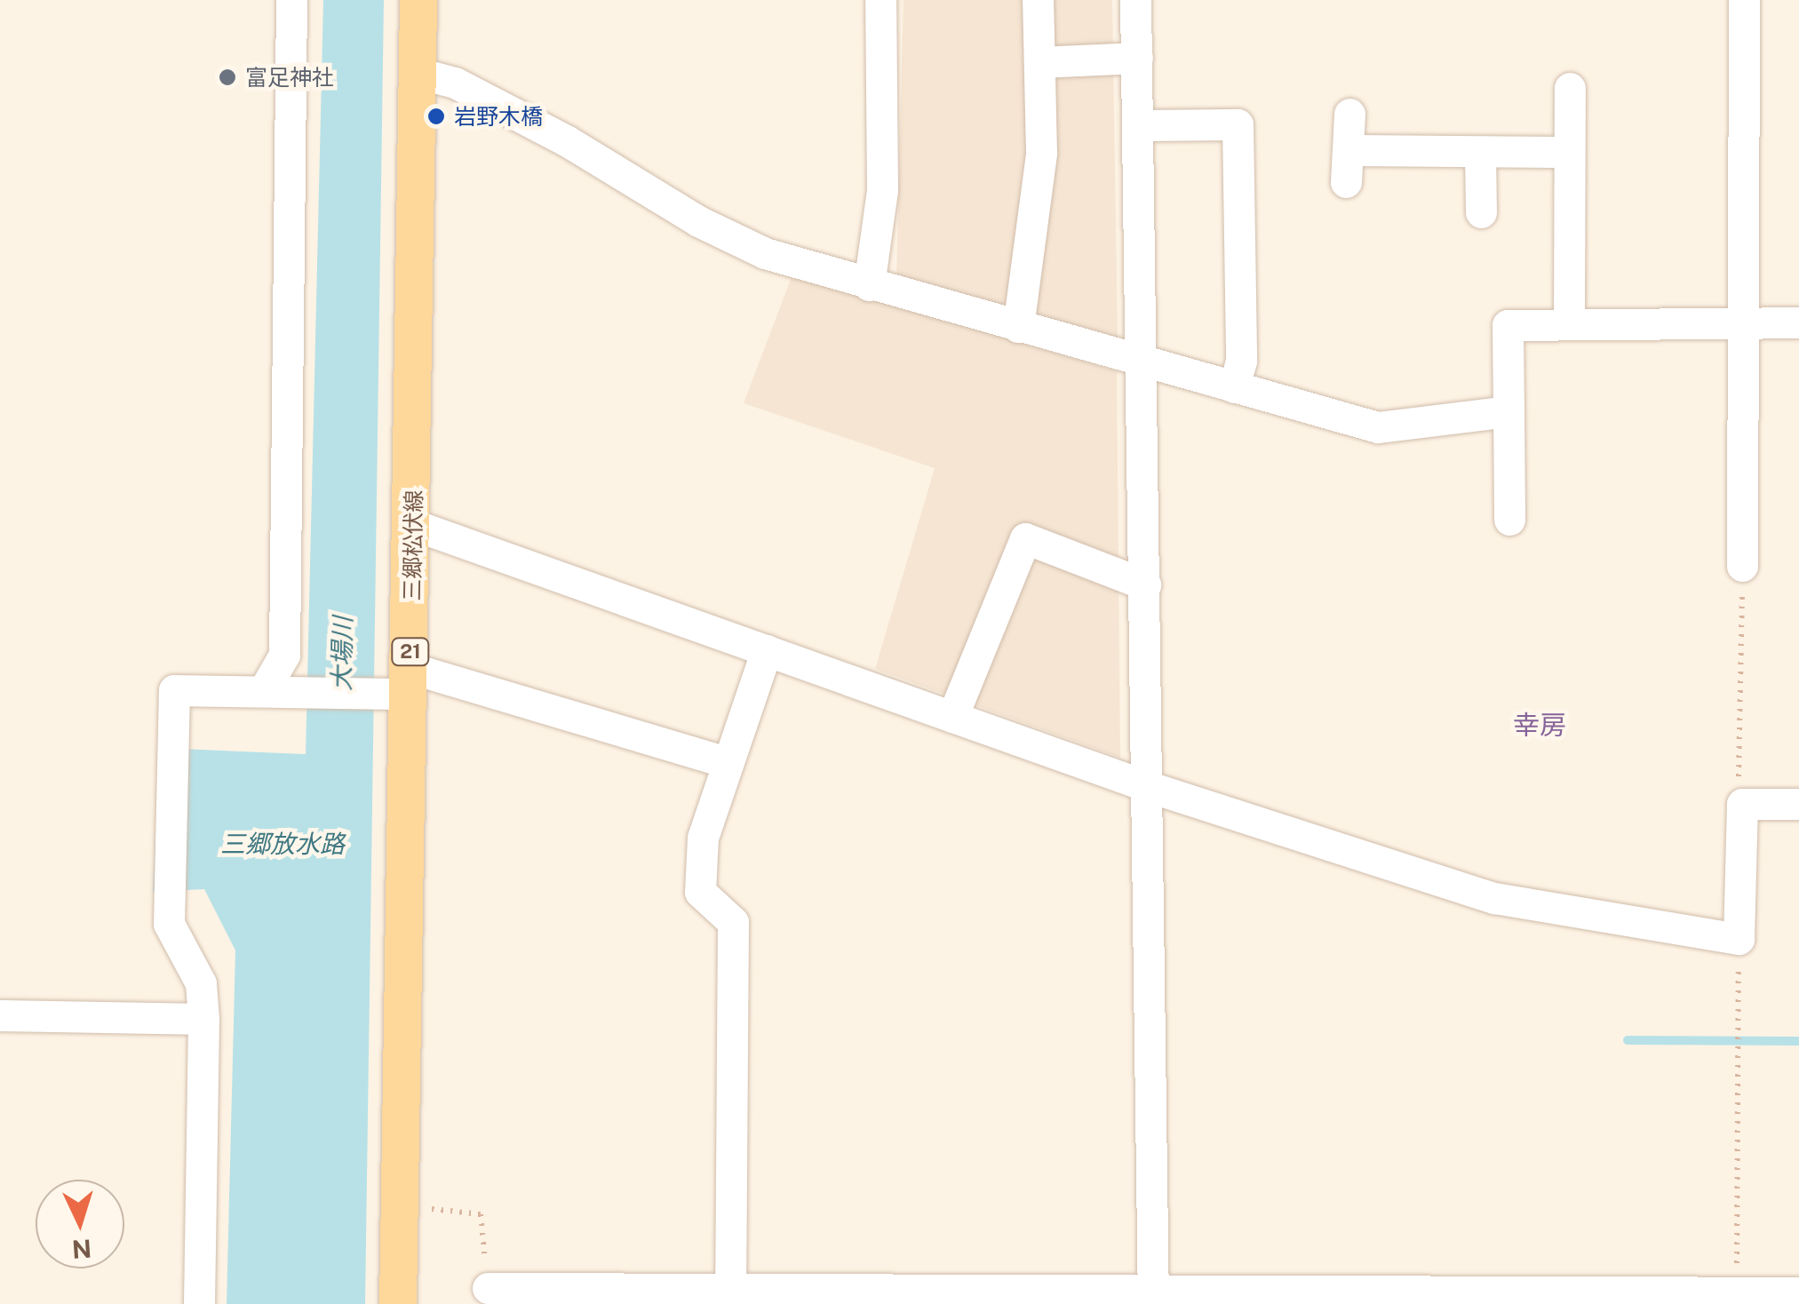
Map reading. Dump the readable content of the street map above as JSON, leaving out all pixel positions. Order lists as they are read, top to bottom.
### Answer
{
  "streets": {
    "main road": ["三郷松伏線", "21"]
  },
  "districts": ["幸房"],
  "water": ["大場川", "三郷放水路"],
  "places": ["富足神社", "岩野木橋"],
  "north": "bottom"
}
